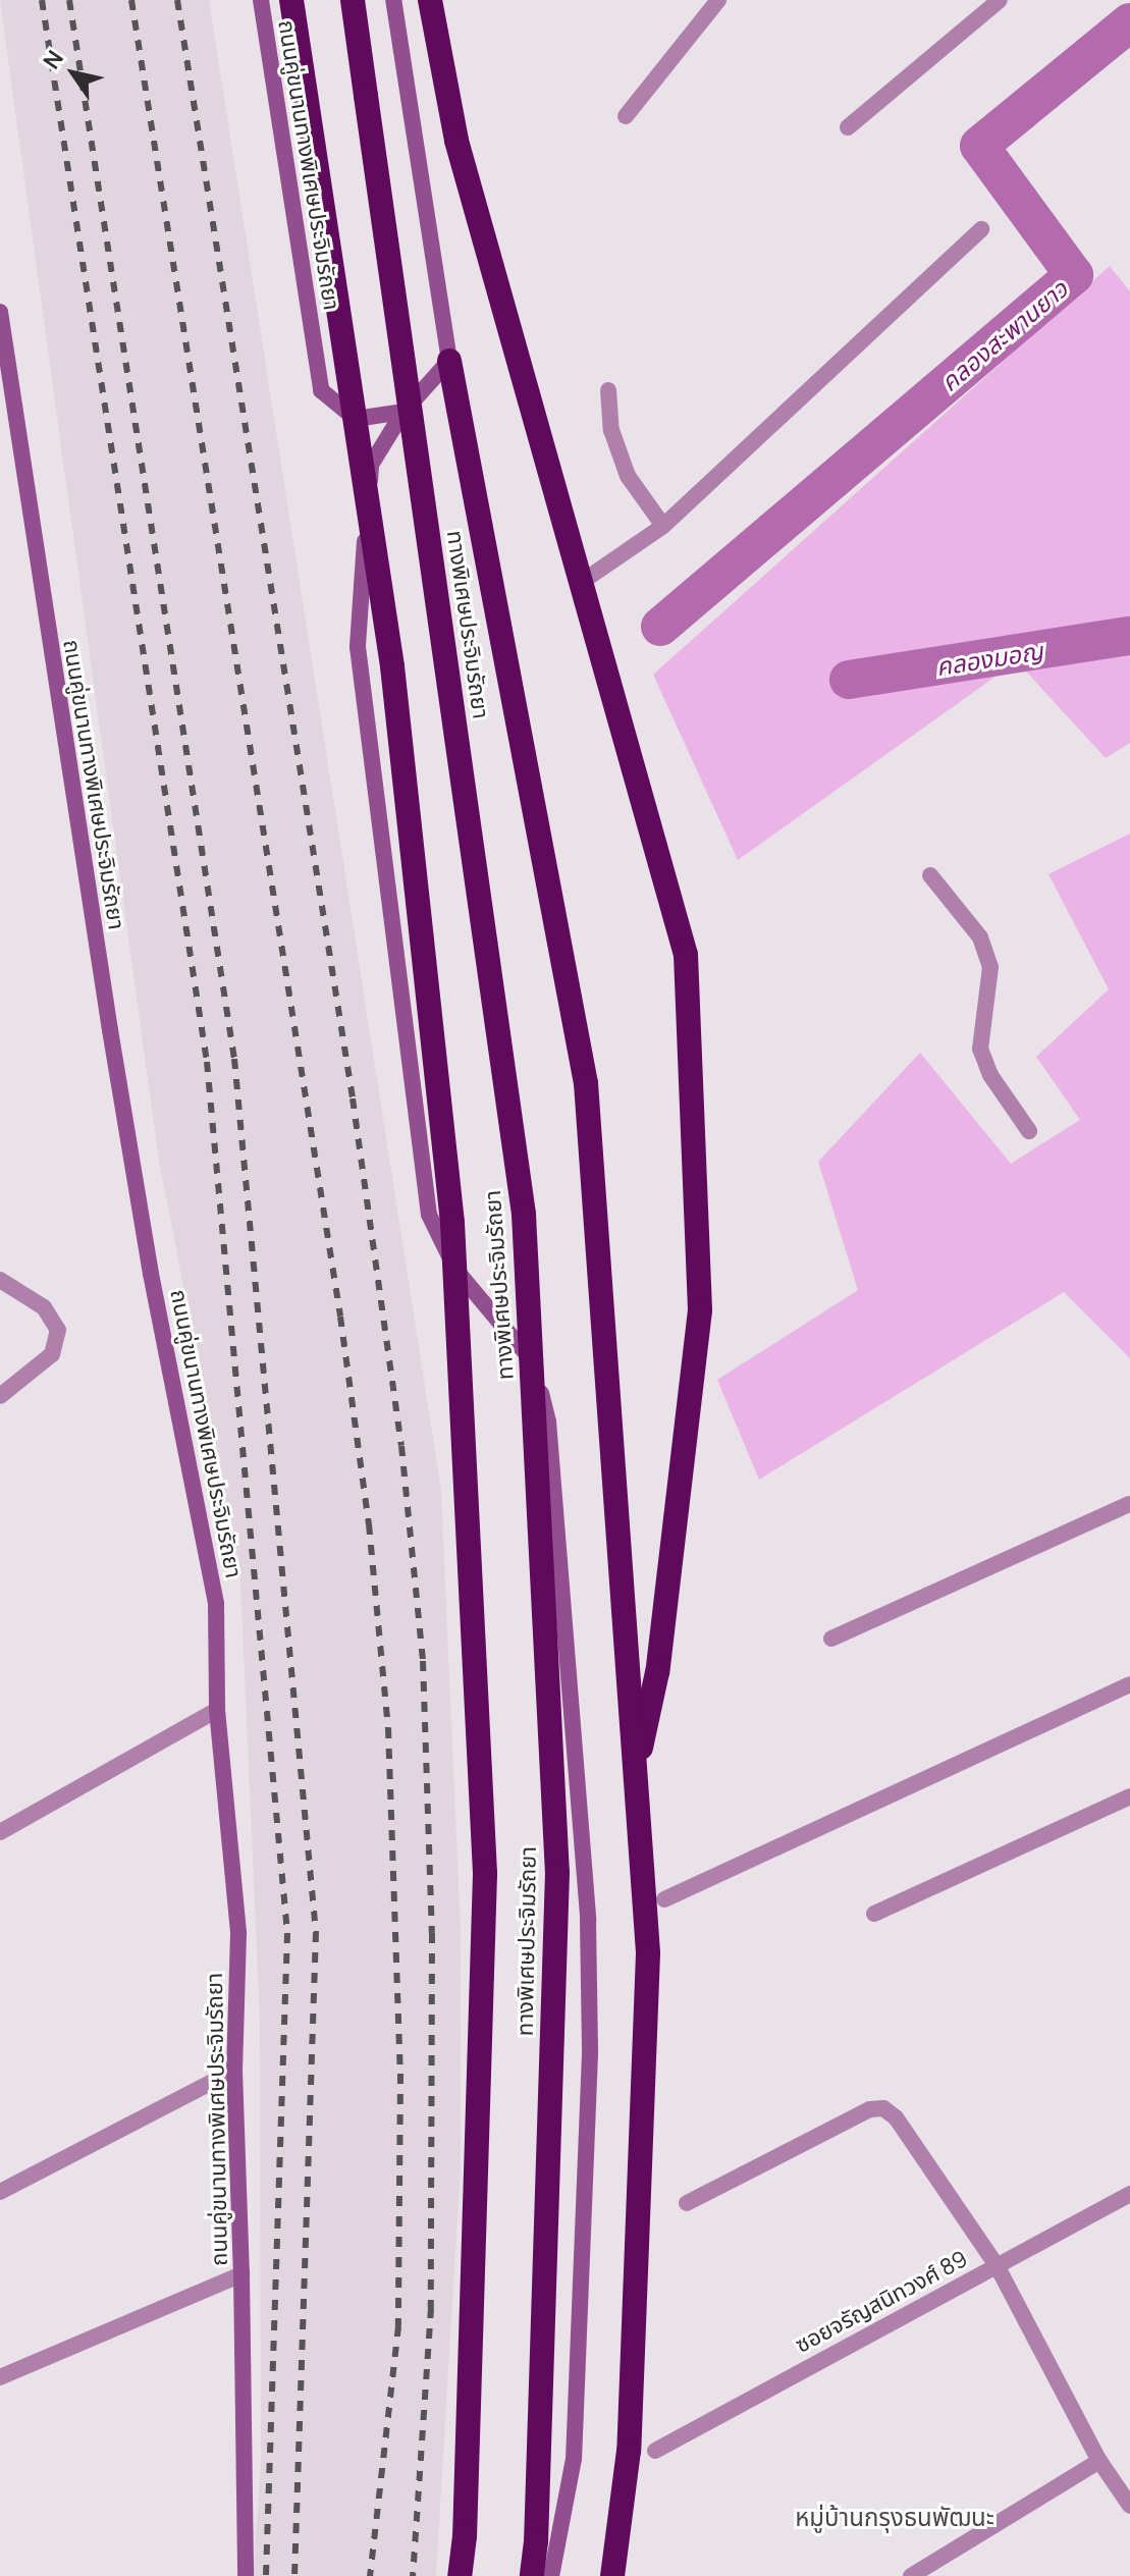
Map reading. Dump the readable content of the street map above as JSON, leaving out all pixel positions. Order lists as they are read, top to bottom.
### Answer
{
  "streets": {
    "highway": ["ทางพิเศษประจิมรัถยา"],
    "main road": ["ถนนคู่ขนานทางพิเศษประจิมรัถยา"],
    "street": ["ซอยจรัญสนิทวงศ์ 89"]
  },
  "districts": ["หมู่บ้านกรุงธนพัฒนะ"],
  "water": ["คลองสะพานยาว", "คลองมอญ"],
  "north": "top left"
}
